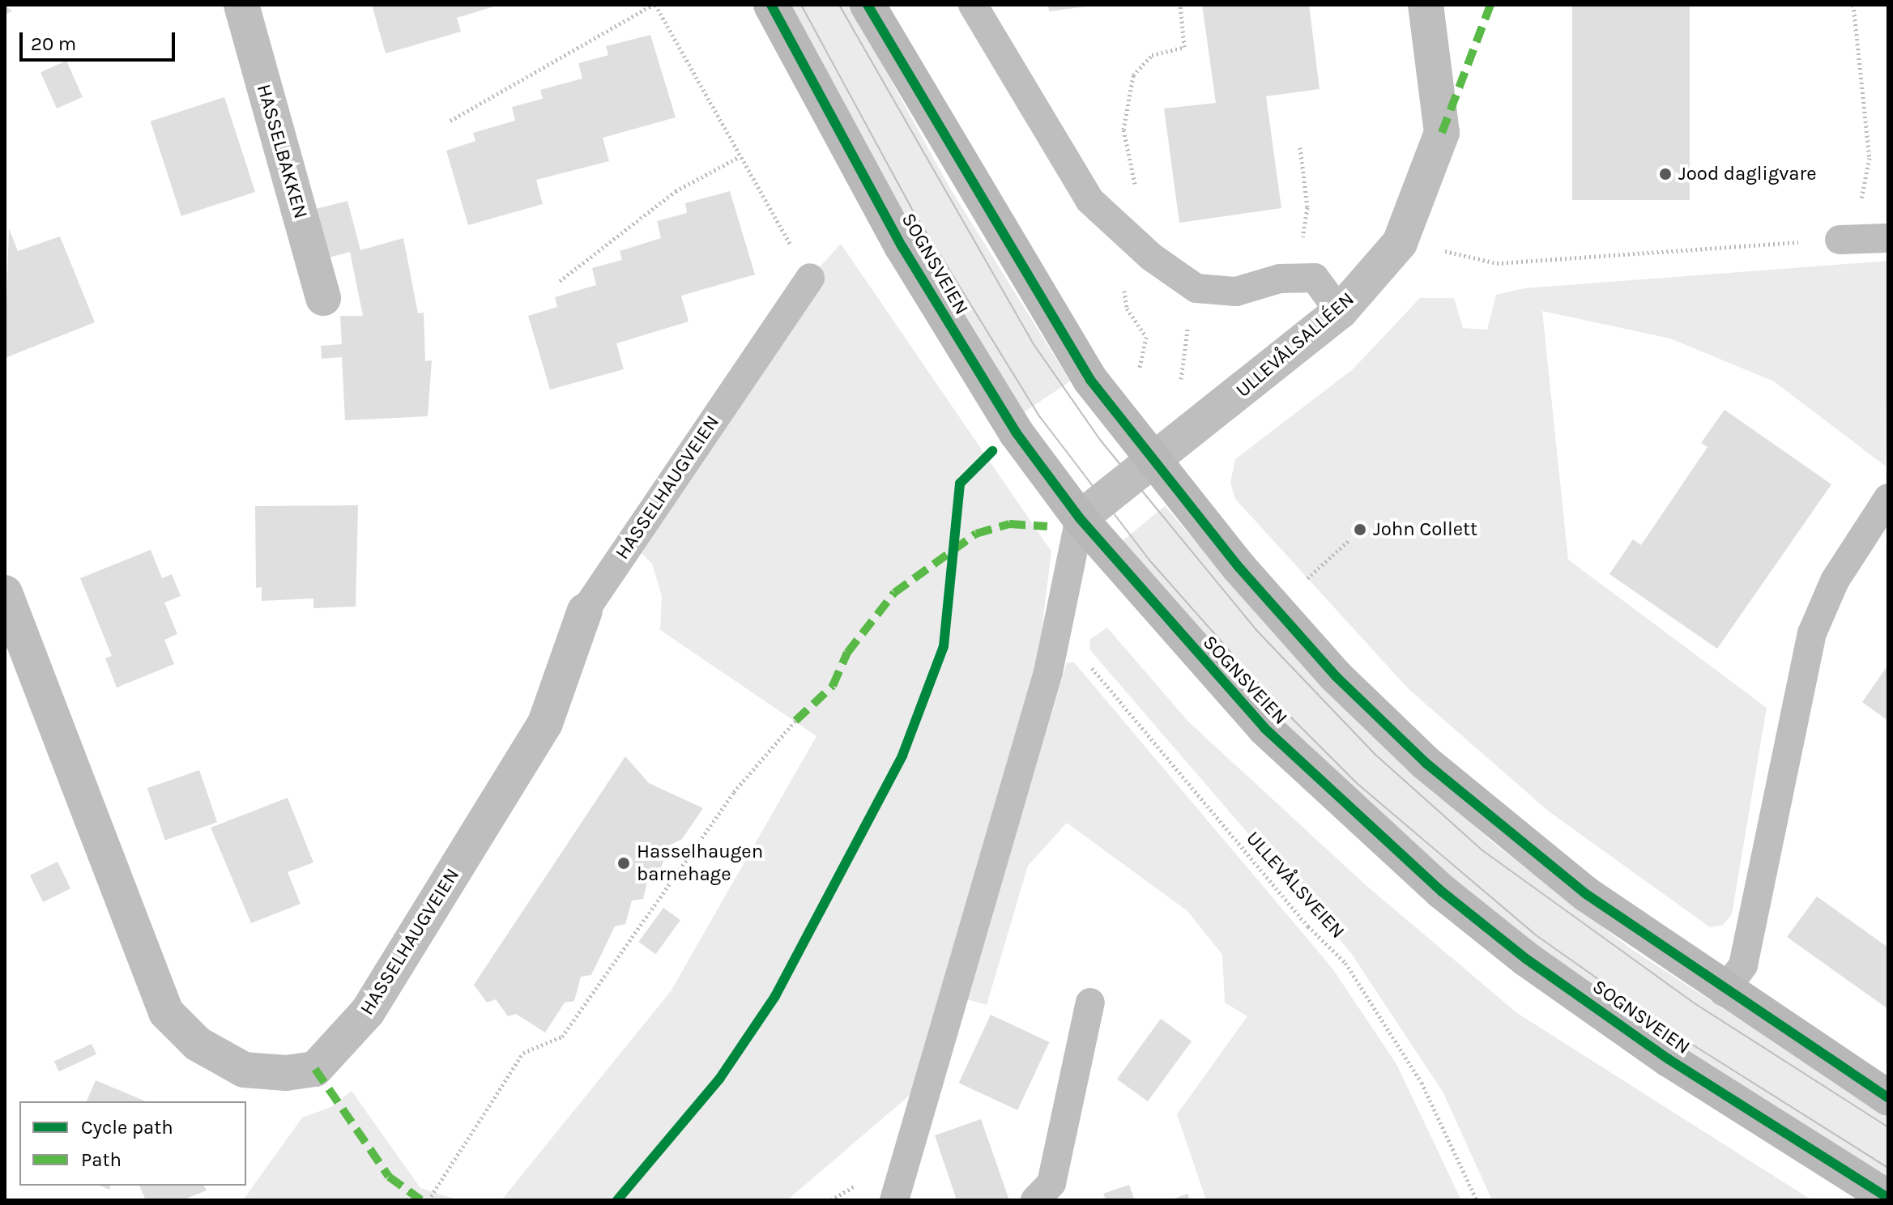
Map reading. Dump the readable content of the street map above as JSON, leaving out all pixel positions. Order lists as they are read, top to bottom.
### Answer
{
  "streets": {
    "main road": ["SOGNSVEIEN"],
    "street": ["HASSELBAKKEN", "ULLEVÅLSALLÉEN", "HASSELHAUGVEIEN"],
    "path": ["ULLEVÅLSVEIEN"]
  },
  "crossings": [
    ["SOGNSVEIEN", "ULLEVÅLSALLÉEN"]
  ],
  "places": ["Jood dagligvare", "John Collett", "Hasselhaugen barnehage"],
  "legend": ["Cycle path", "Path"],
  "scale_bar": "20 m"
}
